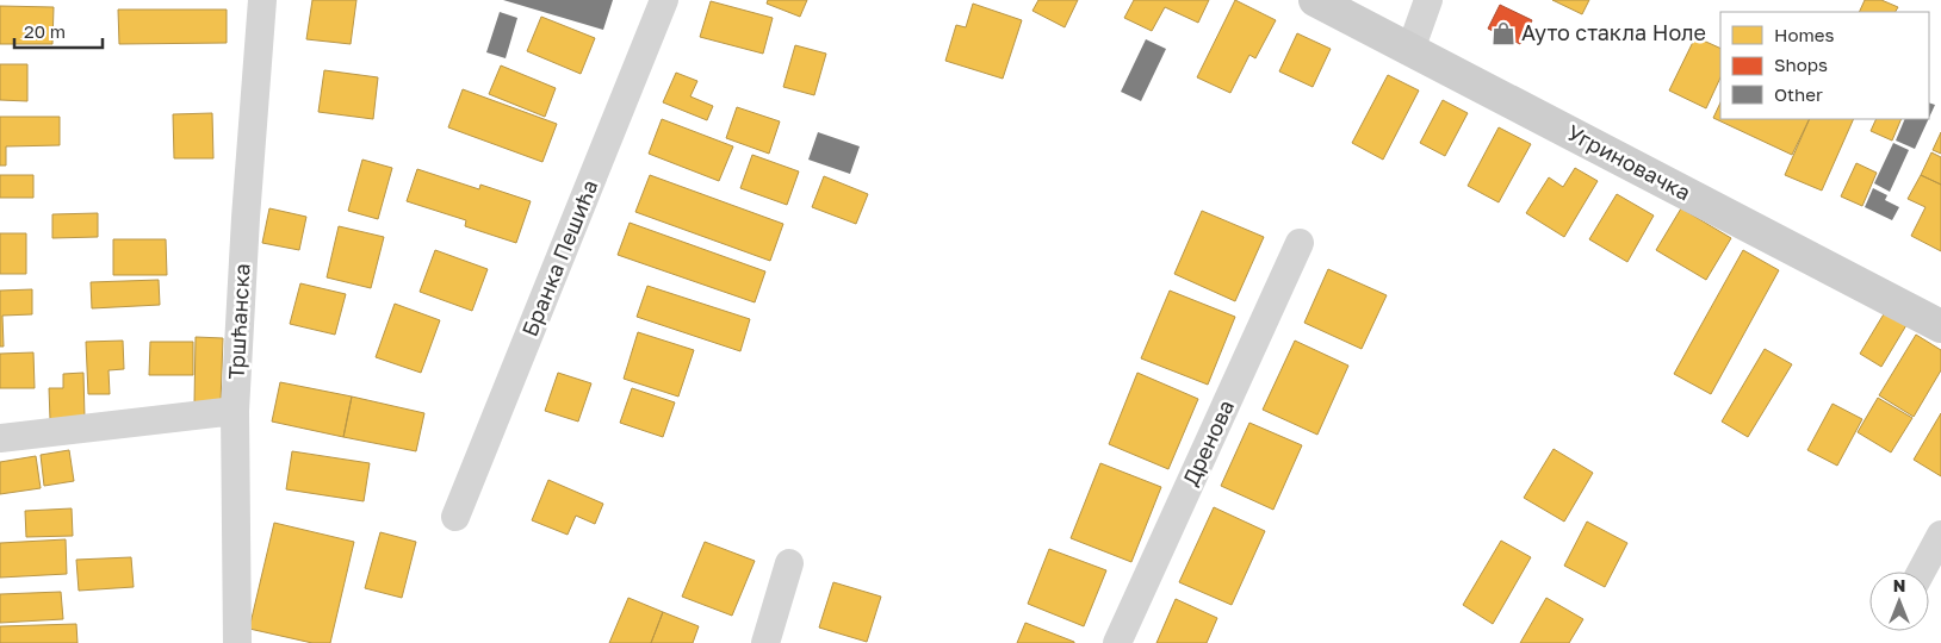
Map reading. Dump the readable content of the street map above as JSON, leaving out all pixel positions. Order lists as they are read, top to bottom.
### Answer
{
  "streets": {
    "main road": ["Угриновачка"],
    "street": ["Бранка Пешића", "Тршћанска", "Дренова"]
  },
  "places": {
    "shop": ["Ауто стакла Ноле"]
  },
  "legend": ["Homes", "Shops", "Other"],
  "scale_bar": "20 m",
  "north": "top"
}
